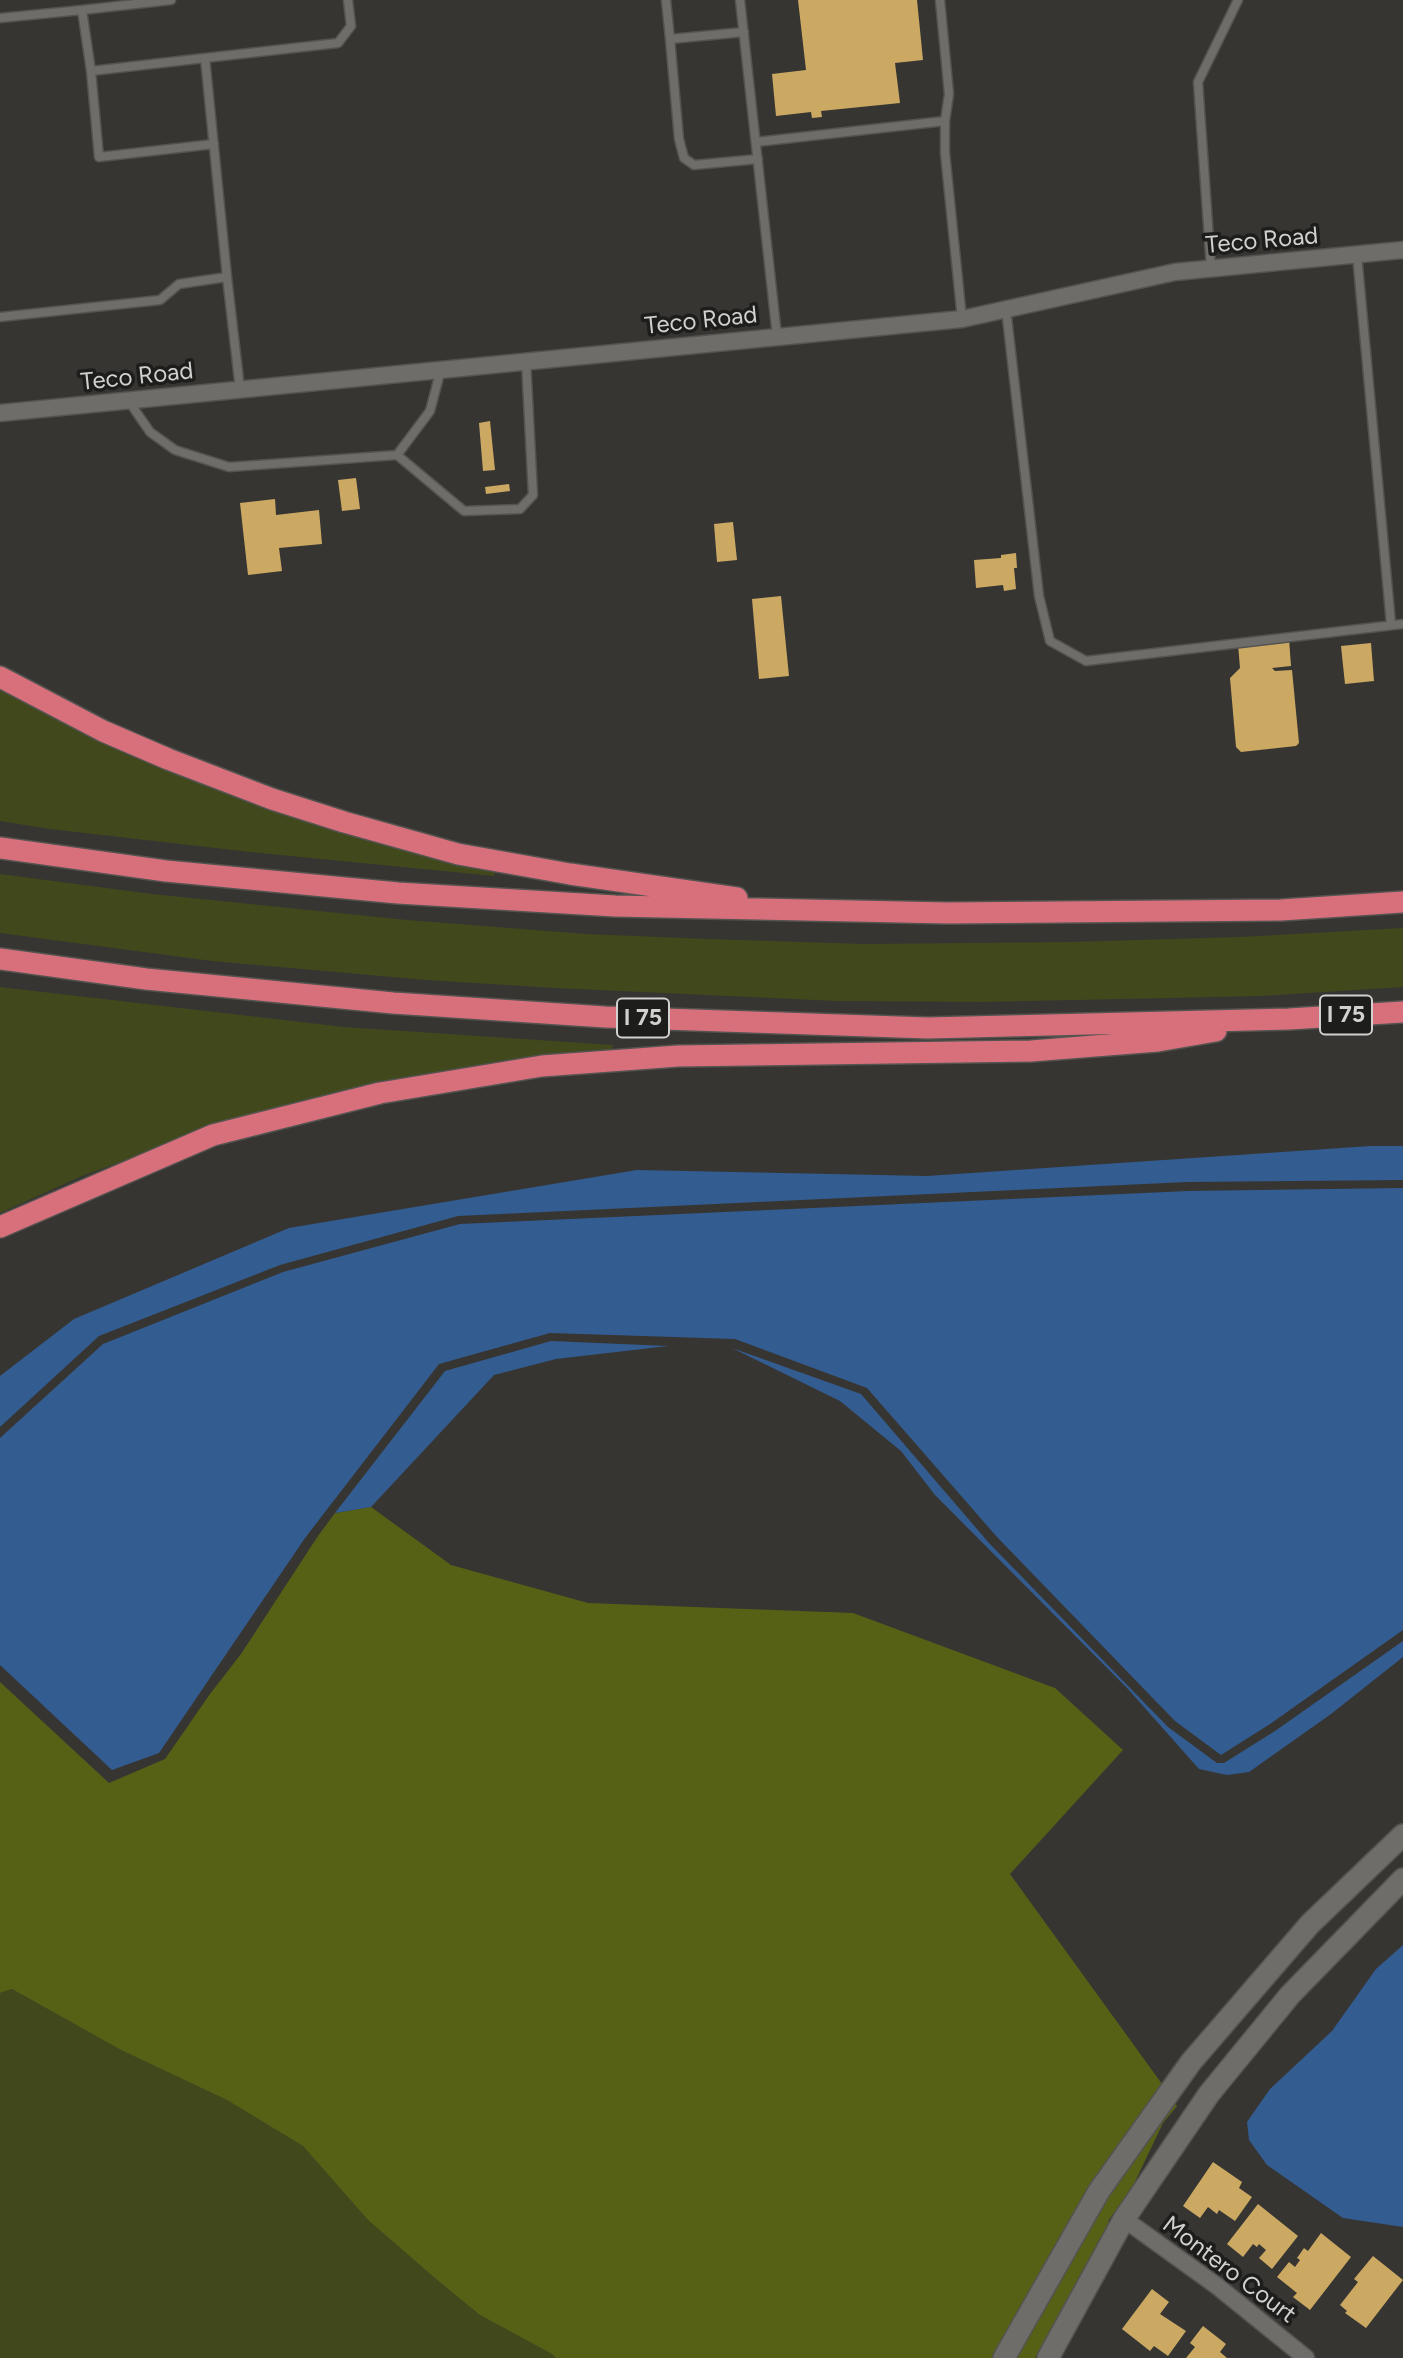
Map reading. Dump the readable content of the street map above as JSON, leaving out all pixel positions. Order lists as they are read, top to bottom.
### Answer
{
  "streets": {
    "highway": ["I 75"],
    "street": ["Teco Road", "Montero Court"]
  }
}
